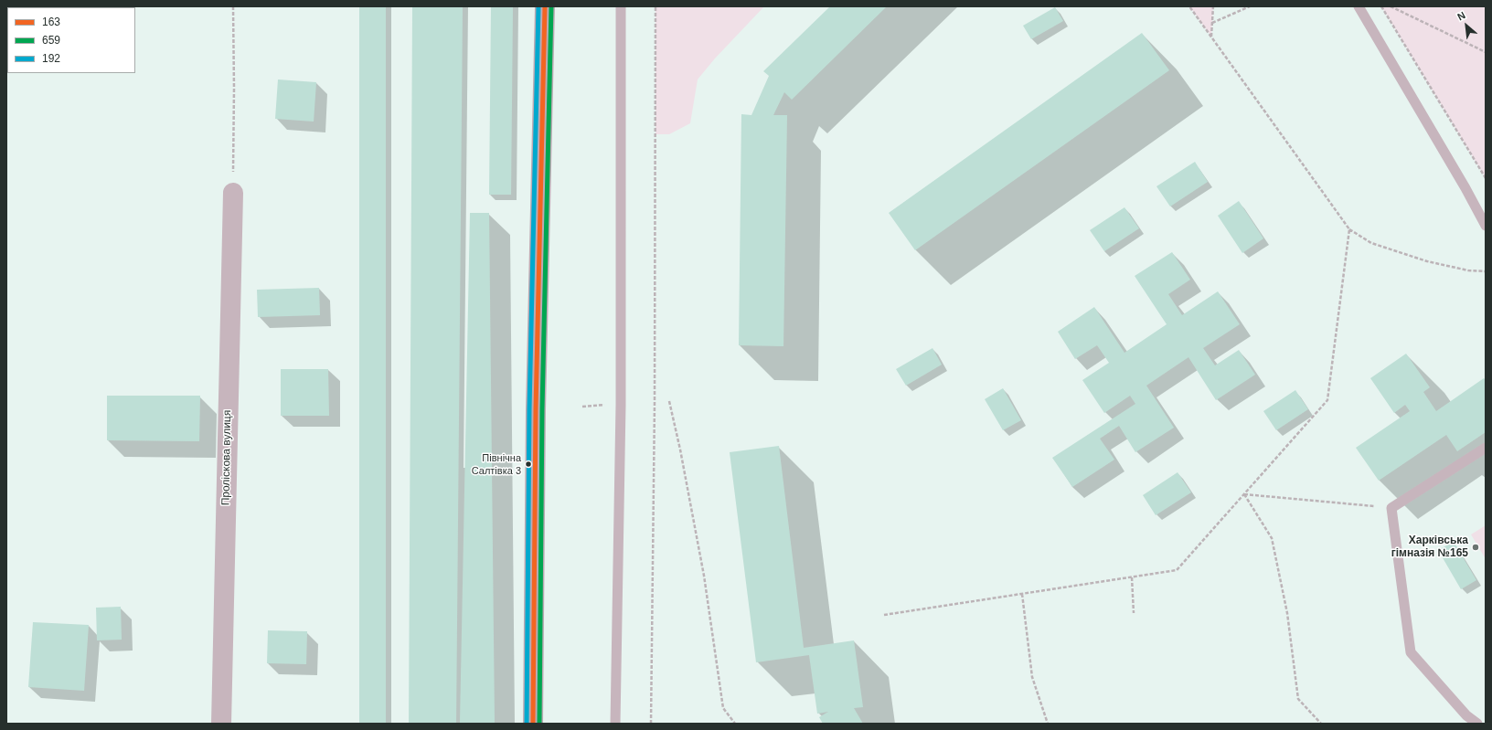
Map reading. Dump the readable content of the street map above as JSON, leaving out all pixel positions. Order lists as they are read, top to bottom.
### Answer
{
  "streets": {
    "street": ["Проліскова вулиця"]
  },
  "places": ["Північна Салтівка 3", "Харківська гімназія №165"],
  "lines": ["transit line 163", "transit line 659", "transit line 192"],
  "legend": ["163", "659", "192"],
  "north": "top left"
}
